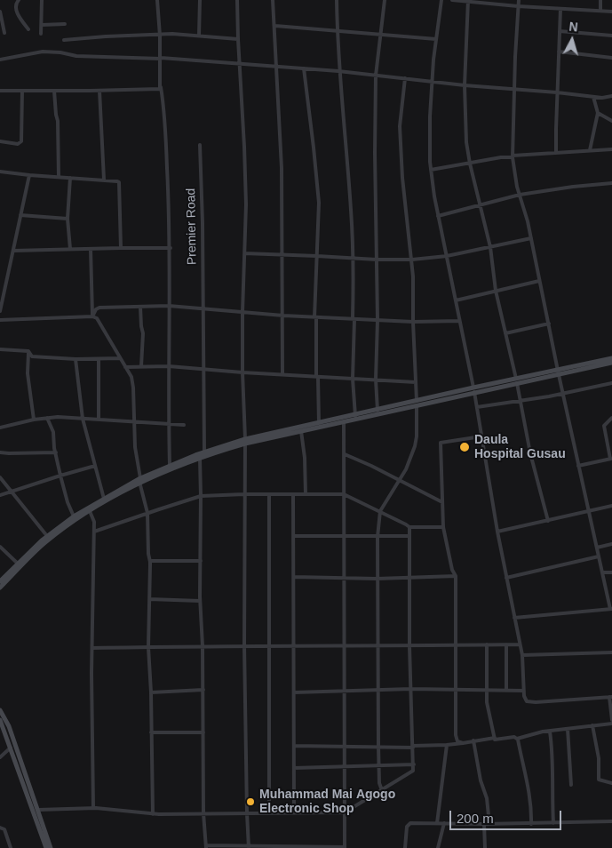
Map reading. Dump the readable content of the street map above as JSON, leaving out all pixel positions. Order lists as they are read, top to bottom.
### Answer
{
  "streets": {
    "street": ["Premier Road"]
  },
  "places": ["Daula Hospital Gusau", "Muhammad Mai Agogo Electronic Shop"],
  "scale_bar": "200 m",
  "north": "top"
}
